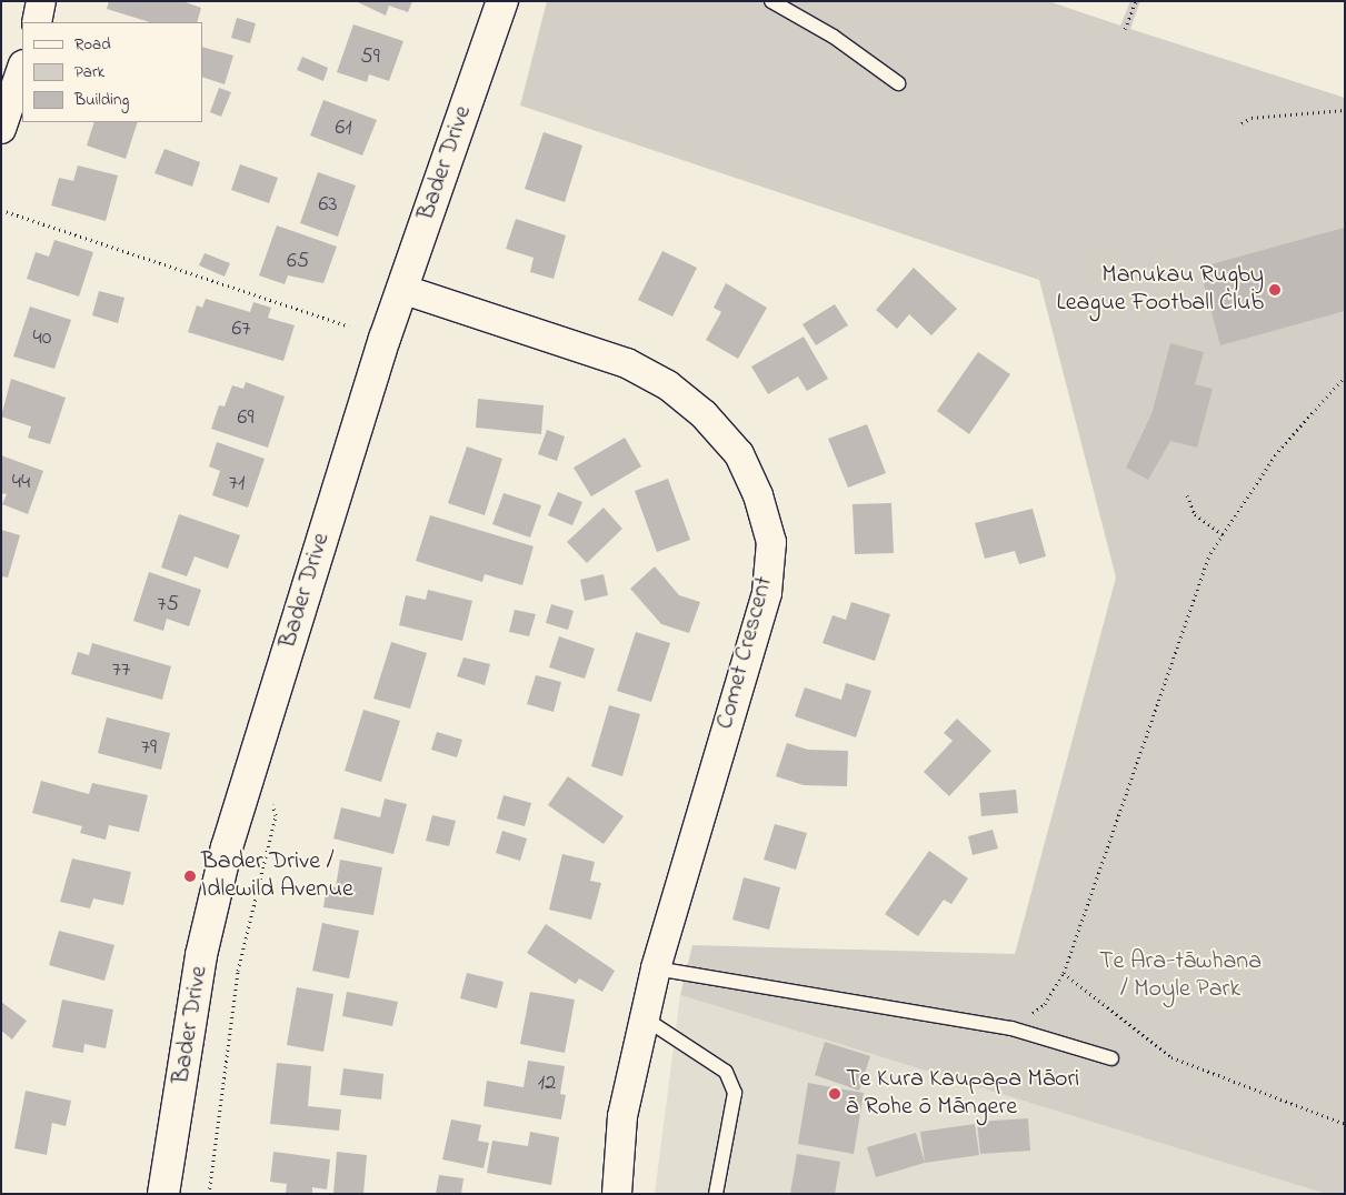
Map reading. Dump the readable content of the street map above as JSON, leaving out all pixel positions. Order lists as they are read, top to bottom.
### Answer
{
  "streets": {
    "main road": ["Bader Drive"],
    "street": ["Comet Crescent"]
  },
  "crossings": [
    ["Bader Drive", "Comet Crescent"]
  ],
  "parks": ["Te Ara-tāwhana / Moyle Park"],
  "places": ["Manukau Rugby League Football Club", "Bader Drive / Idlewild Avenue", "Te Kura Kaupapa Māori ā Rohe ō Māngere"],
  "house_numbers": [
    "59",
    "61",
    "63",
    "65",
    "67",
    "40",
    "69",
    "44",
    "71",
    "75",
    "77",
    "79",
    "12"
  ],
  "legend": ["Road", "Park", "Building"]
}
